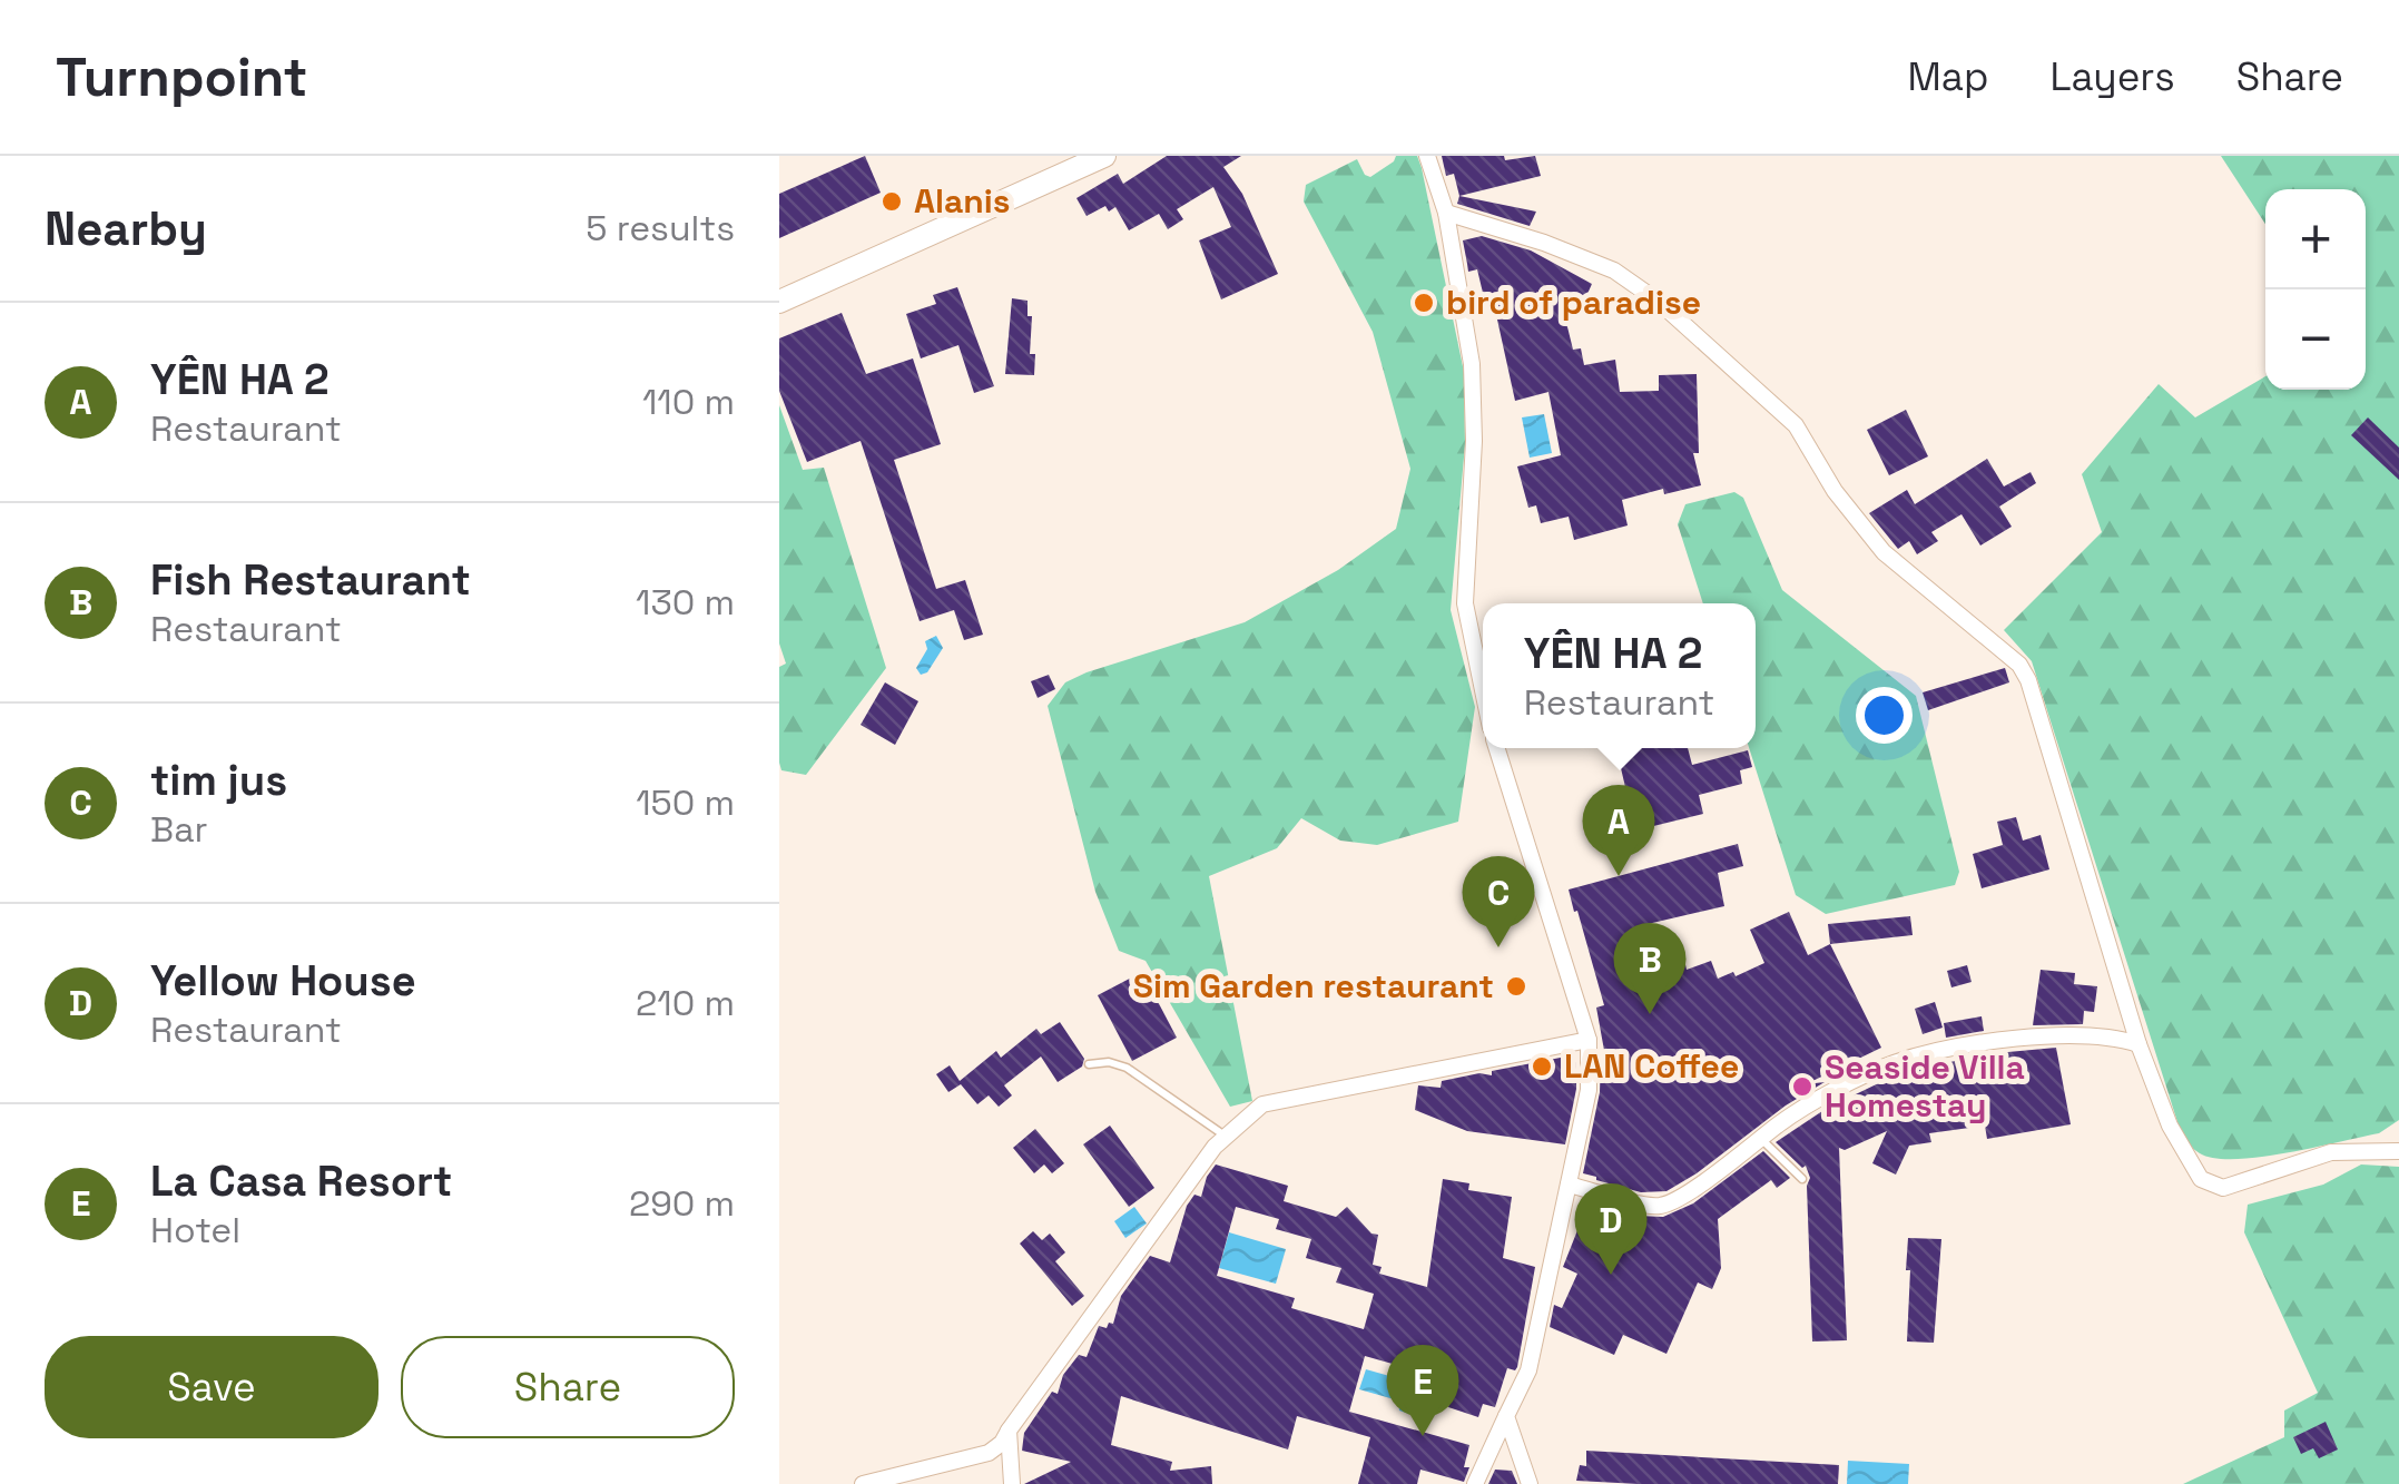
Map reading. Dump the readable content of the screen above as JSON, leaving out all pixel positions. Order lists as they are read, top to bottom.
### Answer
{
  "places": [
    "Alanis",
    "bird of paradise",
    "Sim Garden restaurant",
    "LAN Coffee",
    "Seaside Villa Homestay"
  ],
  "page": {
    "header": "Turnpoint",
    "nav": ["Map", "Layers", "Share"],
    "heading": ["Nearby", "5 results"],
    "map_buttons": ["+", "−"],
    "list": [
      {
        "mark": "A",
        "name": "YÊN HA 2",
        "note": "Restaurant",
        "value": "110 m"
      },
      {
        "mark": "B",
        "name": "Fish Restaurant",
        "note": "Restaurant",
        "value": "130 m"
      },
      {
        "mark": "C",
        "name": "tim jus",
        "note": "Bar",
        "value": "150 m"
      },
      {
        "mark": "D",
        "name": "Yellow House",
        "note": "Restaurant",
        "value": "210 m"
      },
      {
        "mark": "E",
        "name": "La Casa Resort",
        "note": "Hotel",
        "value": "290 m"
      }
    ],
    "popup": ["YÊN HA 2", "Restaurant"],
    "pins": [
      "A",
      "C",
      "B",
      "D",
      "E"
    ],
    "buttons": ["Save", "Share"]
  }
}
